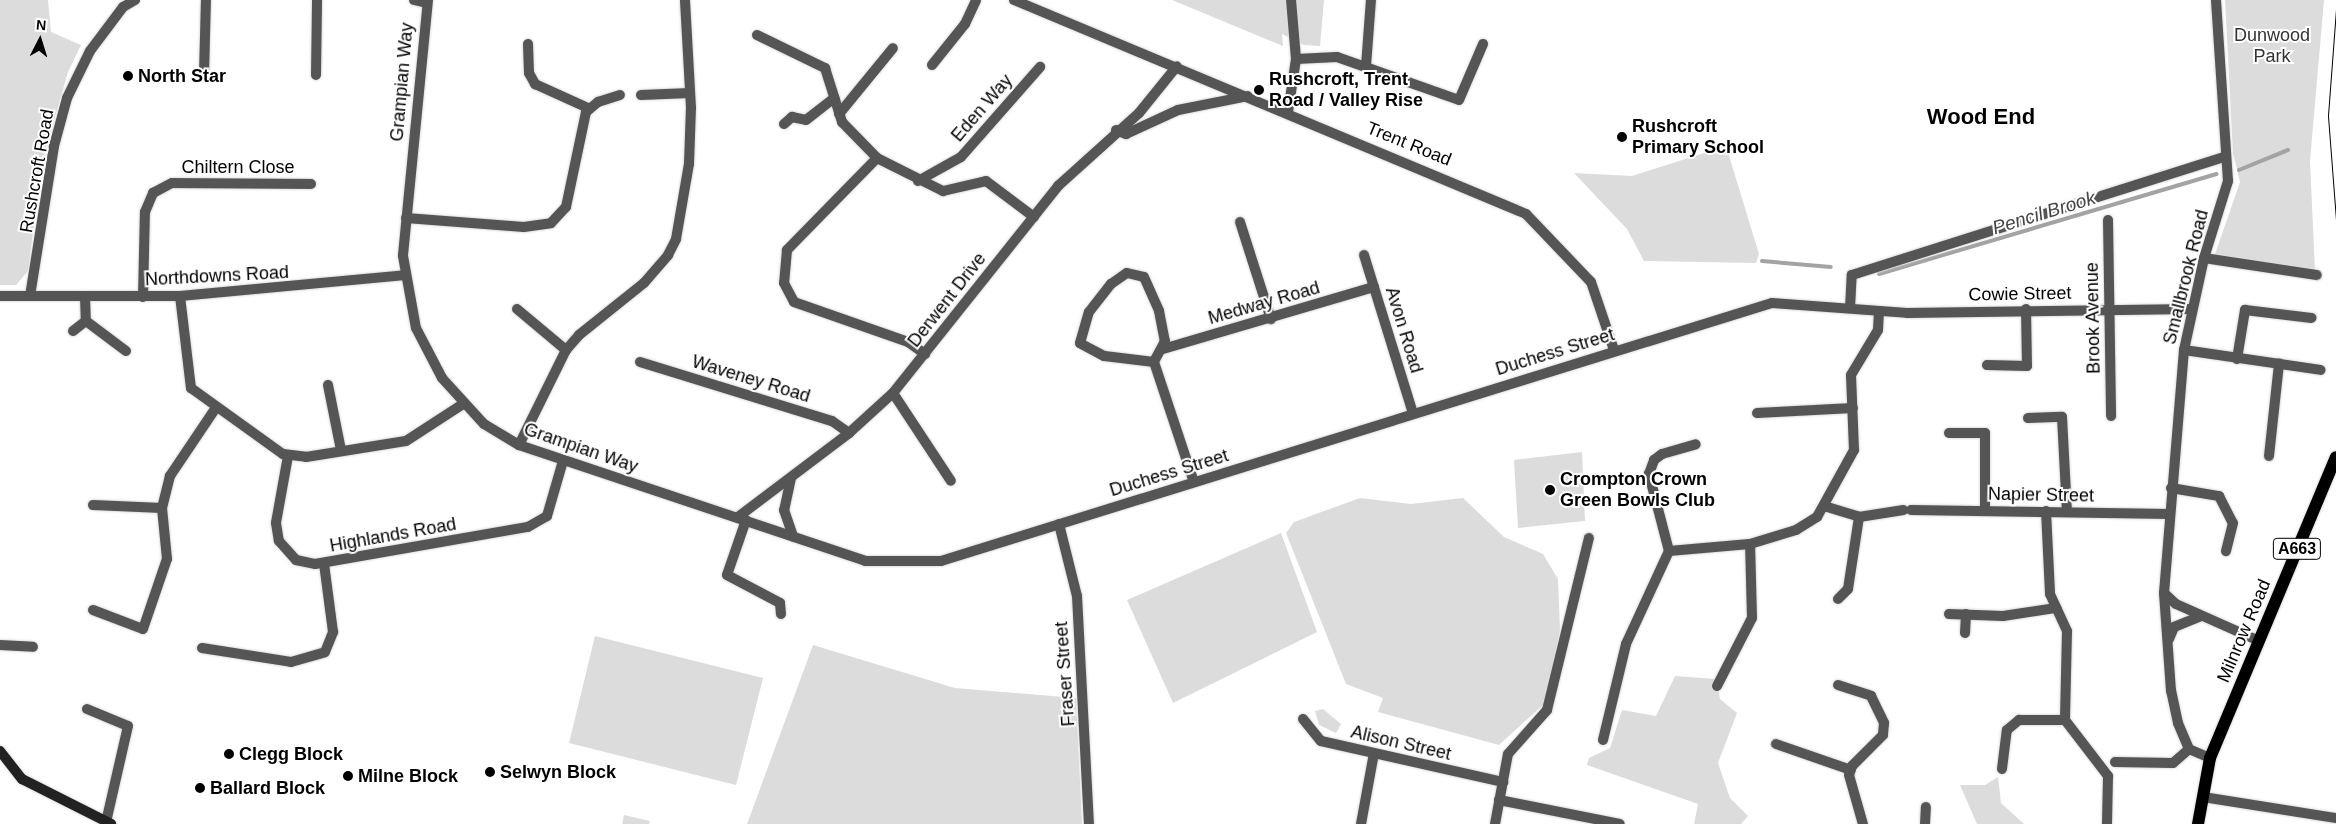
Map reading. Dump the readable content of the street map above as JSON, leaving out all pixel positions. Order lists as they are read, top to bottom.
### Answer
{
  "streets": {
    "main road": ["A663", "Milnrow Road"],
    "street": [
      "Grampian Way",
      "Eden Way",
      "Trent Road",
      "Chiltern Close",
      "Rushcroft Road",
      "Northdowns Road",
      "Smallbrook Road",
      "Cowie Street",
      "Derwent Drive",
      "Medway Road",
      "Brook Avenue",
      "Avon Road",
      "Duchess Street",
      "Waveney Road",
      "Napier Street",
      "Highlands Road",
      "Fraser Street",
      "Alison Street"
    ]
  },
  "crossings": [
    ["Grampian Way", "Northdowns Road"],
    ["Grampian Way", "Derwent Drive"],
    ["Grampian Way", "Duchess Street"],
    ["Grampian Way", "Highlands Road"],
    ["Trent Road", "Derwent Drive"],
    ["Trent Road", "Duchess Street"],
    ["Chiltern Close", "Northdowns Road"],
    ["Rushcroft Road", "Northdowns Road"],
    ["Smallbrook Road", "Cowie Street"],
    ["Smallbrook Road", "Napier Street"],
    ["Cowie Street", "Brook Avenue"],
    ["Cowie Street", "Duchess Street"],
    ["Derwent Drive", "Waveney Road"],
    ["Medway Road", "Avon Road"],
    ["Avon Road", "Duchess Street"],
    ["Duchess Street", "Fraser Street"]
  ],
  "districts": ["Wood End"],
  "water": ["Pencil Brook"],
  "parks": ["Dunwood Park"],
  "places": [
    "North Star",
    "Rushcroft, Trent Road / Valley Rise",
    "Rushcroft Primary School",
    "Crompton Crown Green Bowls Club",
    "Clegg Block",
    "Selwyn Block",
    "Milne Block",
    "Ballard Block"
  ],
  "north": "top"
}
